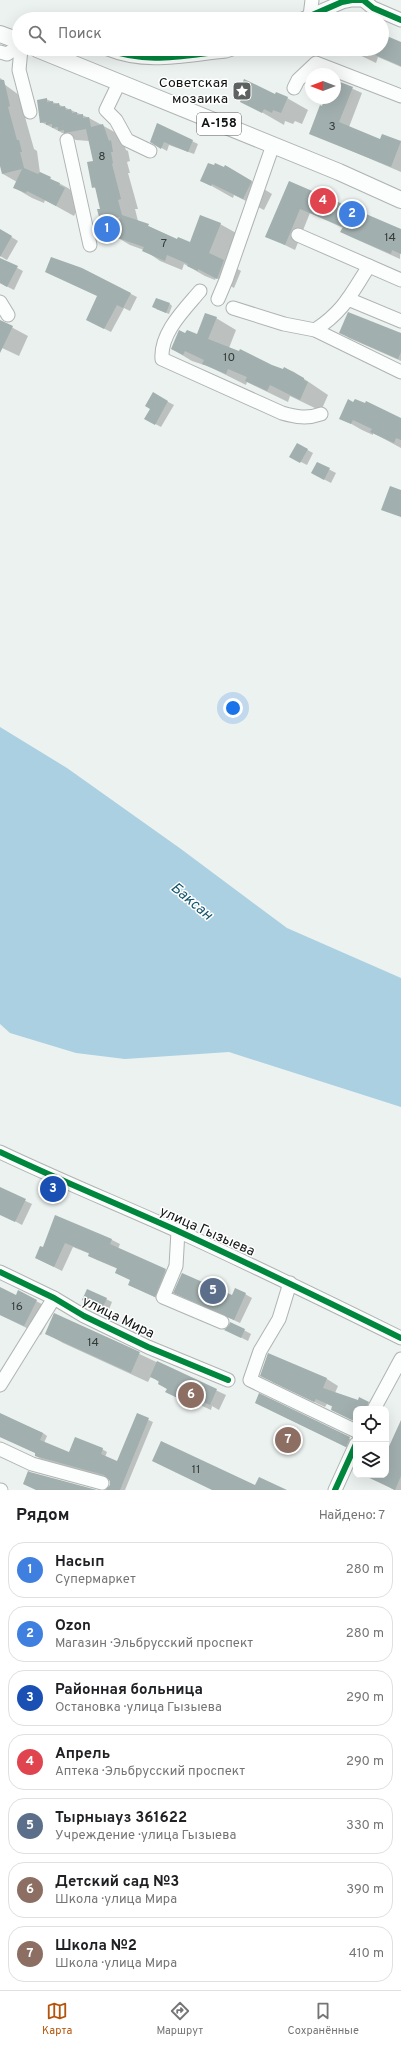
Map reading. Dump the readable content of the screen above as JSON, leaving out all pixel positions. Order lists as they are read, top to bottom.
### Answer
{
  "streets": {
    "main road": ["А-158"],
    "street": ["улица Гызыева", "улица Мира"]
  },
  "water": ["Баксан"],
  "places": {
    "place": ["Советская мозаика"]
  },
  "house_numbers": [
    "3",
    "8",
    "14",
    "7",
    "10",
    "16",
    "14",
    "11"
  ],
  "north": "left",
  "page": {
    "search": "Поиск",
    "pins": [
      "4",
      "2",
      "1",
      "3",
      "5",
      "6",
      "7"
    ],
    "heading": ["Рядом", "Найдено: 7"],
    "list": [
      {
        "mark": "1",
        "name": "Насып",
        "note": "Супермаркет",
        "value": "280 m"
      },
      {
        "mark": "2",
        "name": "Ozon",
        "note": "Магазин · Эльбрусский проспект",
        "value": "280 m"
      },
      {
        "mark": "3",
        "name": "Районная больница",
        "note": "Остановка · улица Гызыева",
        "value": "290 m"
      },
      {
        "mark": "4",
        "name": "Апрель",
        "note": "Аптека · Эльбрусский проспект",
        "value": "290 m"
      },
      {
        "mark": "5",
        "name": "Тырныауз 361622",
        "note": "Учреждение · улица Гызыева",
        "value": "330 m"
      },
      {
        "mark": "6",
        "name": "Детский сад №3",
        "note": "Школа · улица Мира",
        "value": "390 m"
      },
      {
        "mark": "7",
        "name": "Школа №2",
        "note": "Школа · улица Мира",
        "value": "410 m"
      }
    ],
    "nav": ["Карта", "Маршрут", "Сохранённые"]
  }
}
